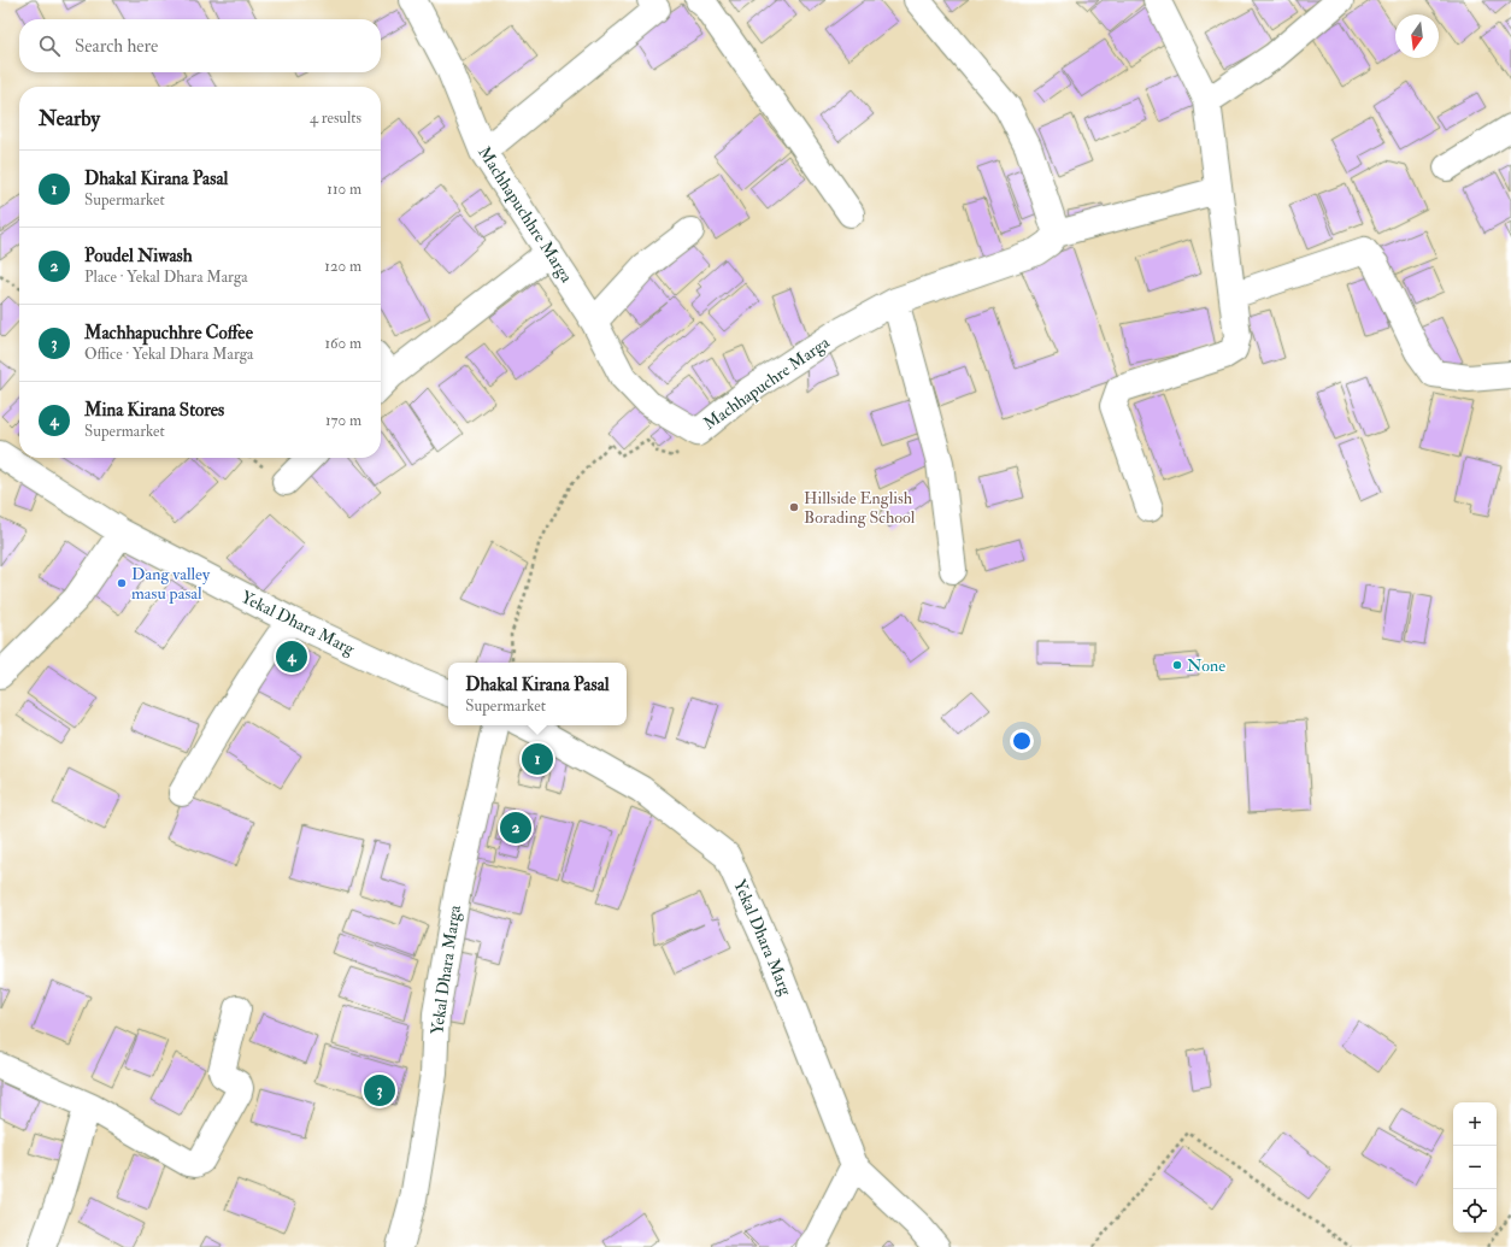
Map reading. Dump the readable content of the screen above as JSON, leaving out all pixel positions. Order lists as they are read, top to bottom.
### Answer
{
  "streets": {
    "street": [
      "Machhapuchhre Marga",
      "Machhapuchre Marga",
      "Yekal Dhara Marg",
      "Yekal Dhara Marga"
    ]
  },
  "crossings": [
    ["Machhapuchhre Marga", "Machhapuchre Marga"]
  ],
  "places": ["Hillside English Borading School", "Dang valley masu pasal", "None"],
  "north": "bottom",
  "page": {
    "search": "Search here",
    "heading": ["Nearby", "4 results"],
    "list": [
      {
        "mark": "1",
        "name": "Dhakal Kirana Pasal",
        "note": "Supermarket",
        "value": "110 m"
      },
      {
        "mark": "2",
        "name": "Poudel Niwash",
        "note": "Place · Yekal Dhara Marga",
        "value": "120 m"
      },
      {
        "mark": "3",
        "name": "Machhapuchhre Coffee",
        "note": "Office · Yekal Dhara Marga",
        "value": "160 m"
      },
      {
        "mark": "4",
        "name": "Mina Kirana Stores",
        "note": "Supermarket",
        "value": "170 m"
      }
    ],
    "pins": [
      "4",
      "1",
      "2",
      "3"
    ],
    "popup": ["Dhakal Kirana Pasal", "Supermarket"],
    "map_buttons": ["+", "−"]
  }
}
